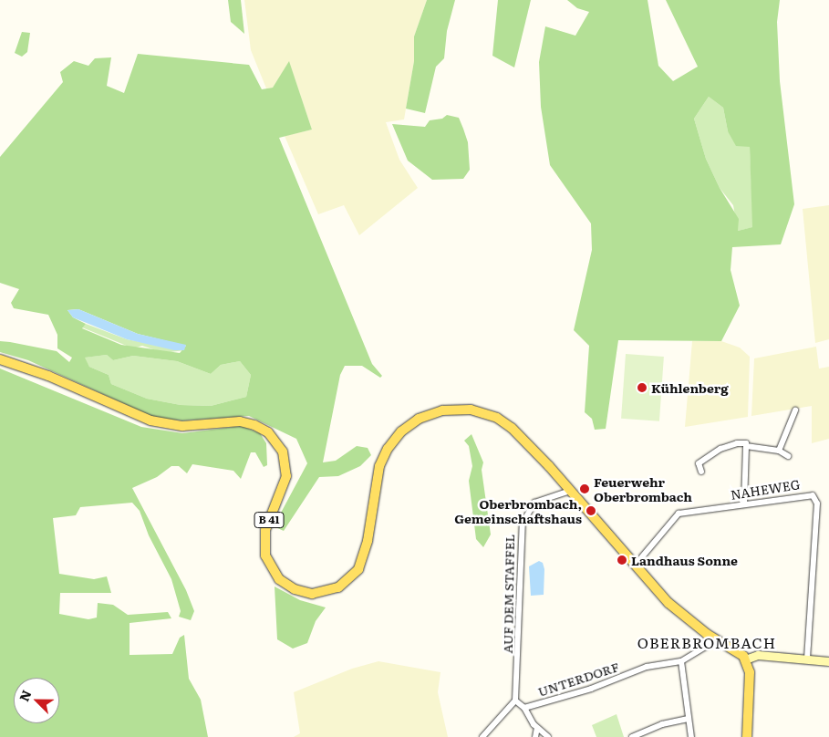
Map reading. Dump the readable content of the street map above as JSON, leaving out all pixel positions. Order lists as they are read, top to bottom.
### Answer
{
  "streets": {
    "main road": ["B 41"],
    "street": ["NAHEWEG", "AUF DEM STAFFEL", "UNTERDORF"]
  },
  "crossings": [
    ["NAHEWEG", "B 41"],
    ["B 41", "AUF DEM STAFFEL"],
    ["B 41", "UNTERDORF"]
  ],
  "districts": ["OBERBROMBACH"],
  "places": [
    "Kühlenberg",
    "Feuerwehr Oberbrombach",
    "Oberbrombach, Gemeinschaftshaus",
    "Landhaus Sonne"
  ],
  "north": "top left"
}
